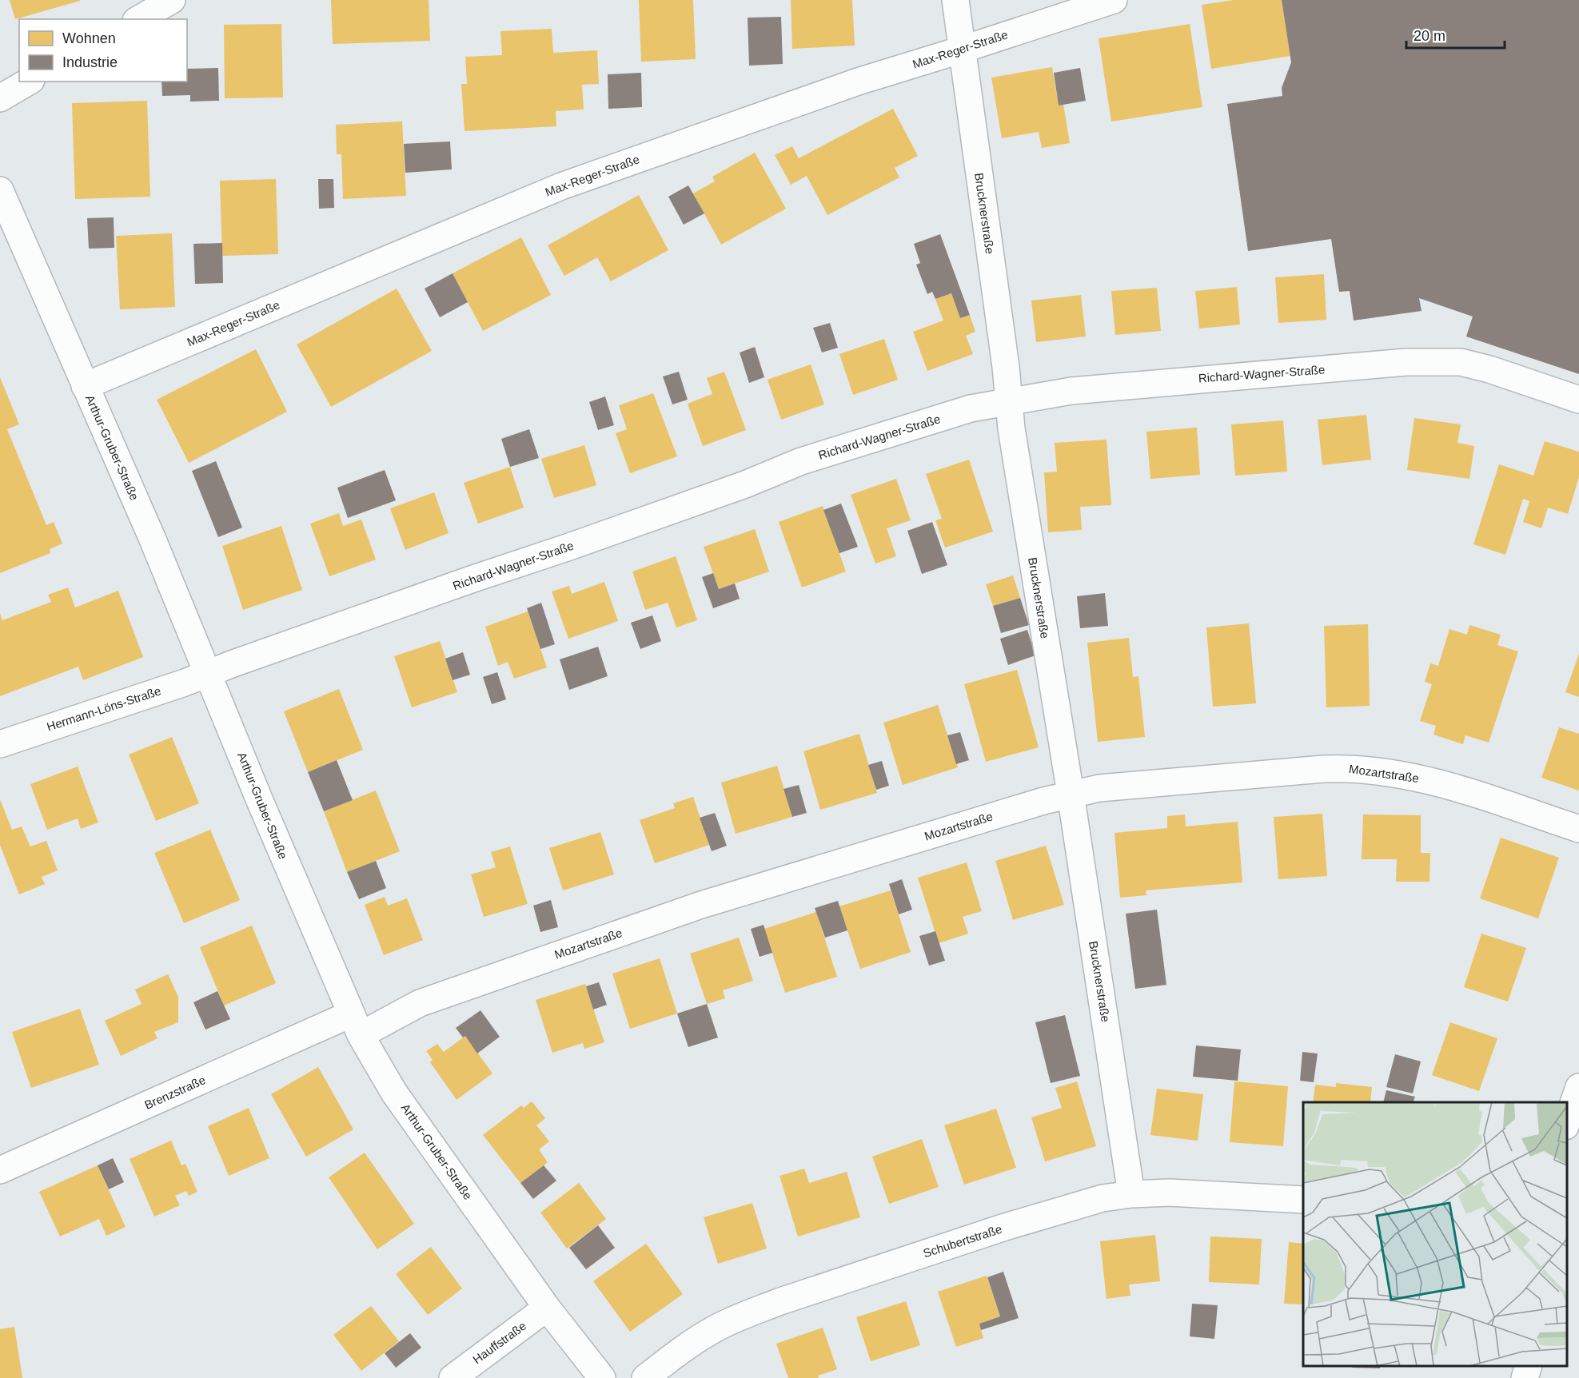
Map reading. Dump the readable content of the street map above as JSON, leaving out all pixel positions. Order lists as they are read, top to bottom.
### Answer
{
  "streets": {
    "street": [
      "Max-Reger-Straße",
      "Brucknerstraße",
      "Richard-Wagner-Straße",
      "Arthur-Gruber-Straße",
      "Hermann-Löns-Straße",
      "Mozartstraße",
      "Brenzstraße",
      "Schubertstraße",
      "Hauffstraße"
    ]
  },
  "crossings": [
    ["Max-Reger-Straße", "Brucknerstraße"],
    ["Max-Reger-Straße", "Arthur-Gruber-Straße"],
    ["Brucknerstraße", "Richard-Wagner-Straße"],
    ["Brucknerstraße", "Mozartstraße"],
    ["Brucknerstraße", "Schubertstraße"],
    ["Richard-Wagner-Straße", "Arthur-Gruber-Straße"],
    ["Richard-Wagner-Straße", "Hermann-Löns-Straße"],
    ["Arthur-Gruber-Straße", "Hermann-Löns-Straße"],
    ["Arthur-Gruber-Straße", "Mozartstraße"],
    ["Arthur-Gruber-Straße", "Brenzstraße"],
    ["Arthur-Gruber-Straße", "Hauffstraße"],
    ["Mozartstraße", "Brenzstraße"]
  ],
  "legend": ["Wohnen", "Industrie"],
  "scale_bar": "20 m"
}
